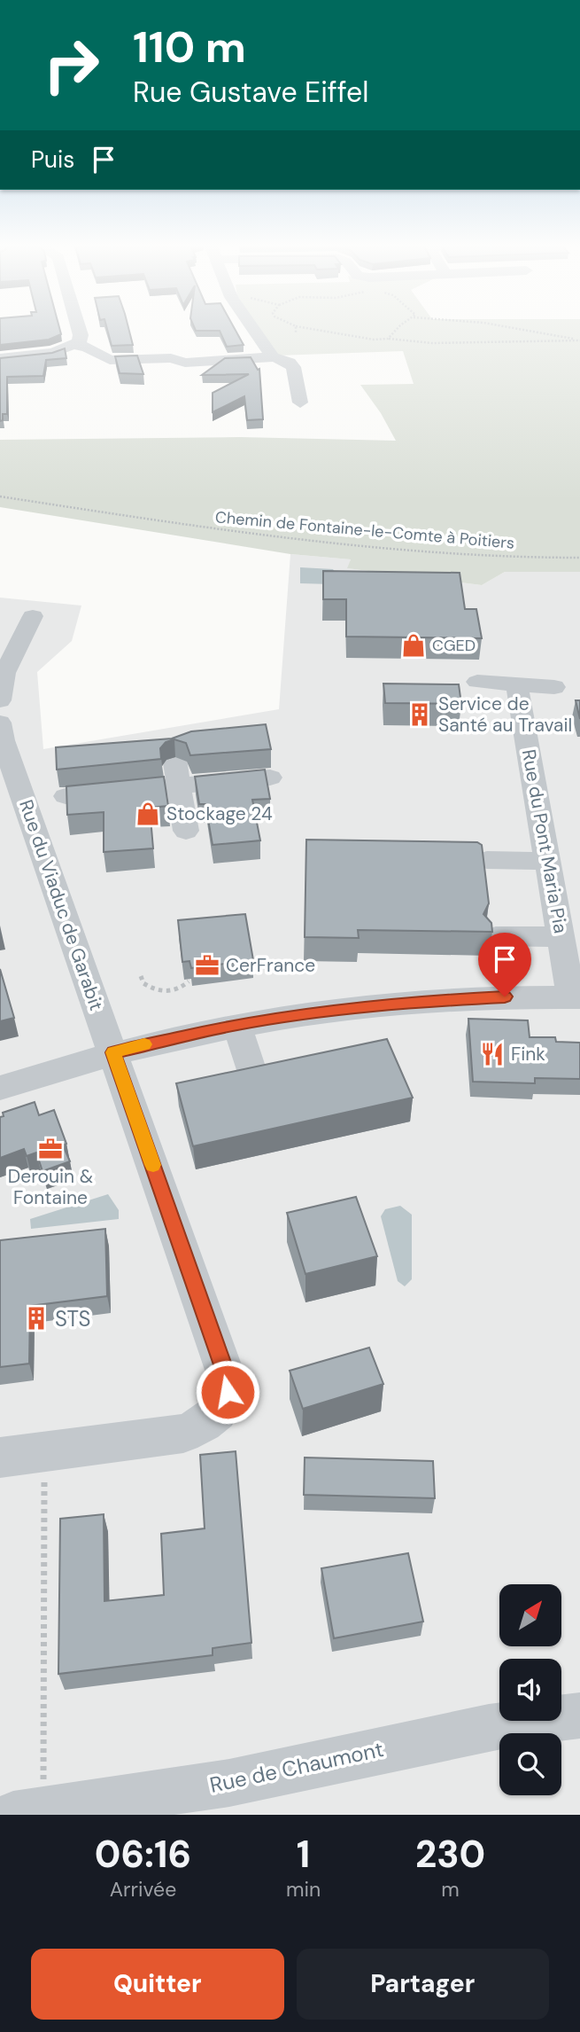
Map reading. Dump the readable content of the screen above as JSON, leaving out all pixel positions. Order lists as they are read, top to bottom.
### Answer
{
  "streets": {
    "street": ["Rue du Pont Maria Pia", "Rue du Viaduc de Garabit", "Rue de Chaumont"],
    "path": ["Chemin de Fontaine-le-Comte à Poitiers"]
  },
  "places": {
    "shop": ["CGED", "Stockage 24"],
    "building": ["Service de Santé au Travail", "STS"],
    "office": ["CerFrance", "Derouin & Fontaine"],
    "restaurant": ["Fink"]
  },
  "north": "top right",
  "page": {
    "turn": ["110 m", "Rue Gustave Eiffel"],
    "then": "Puis",
    "eta": [
      "06:16",
      "Arrivée",
      "1",
      "min",
      "230",
      "m"
    ],
    "buttons": ["Quitter", "Partager"]
  }
}
